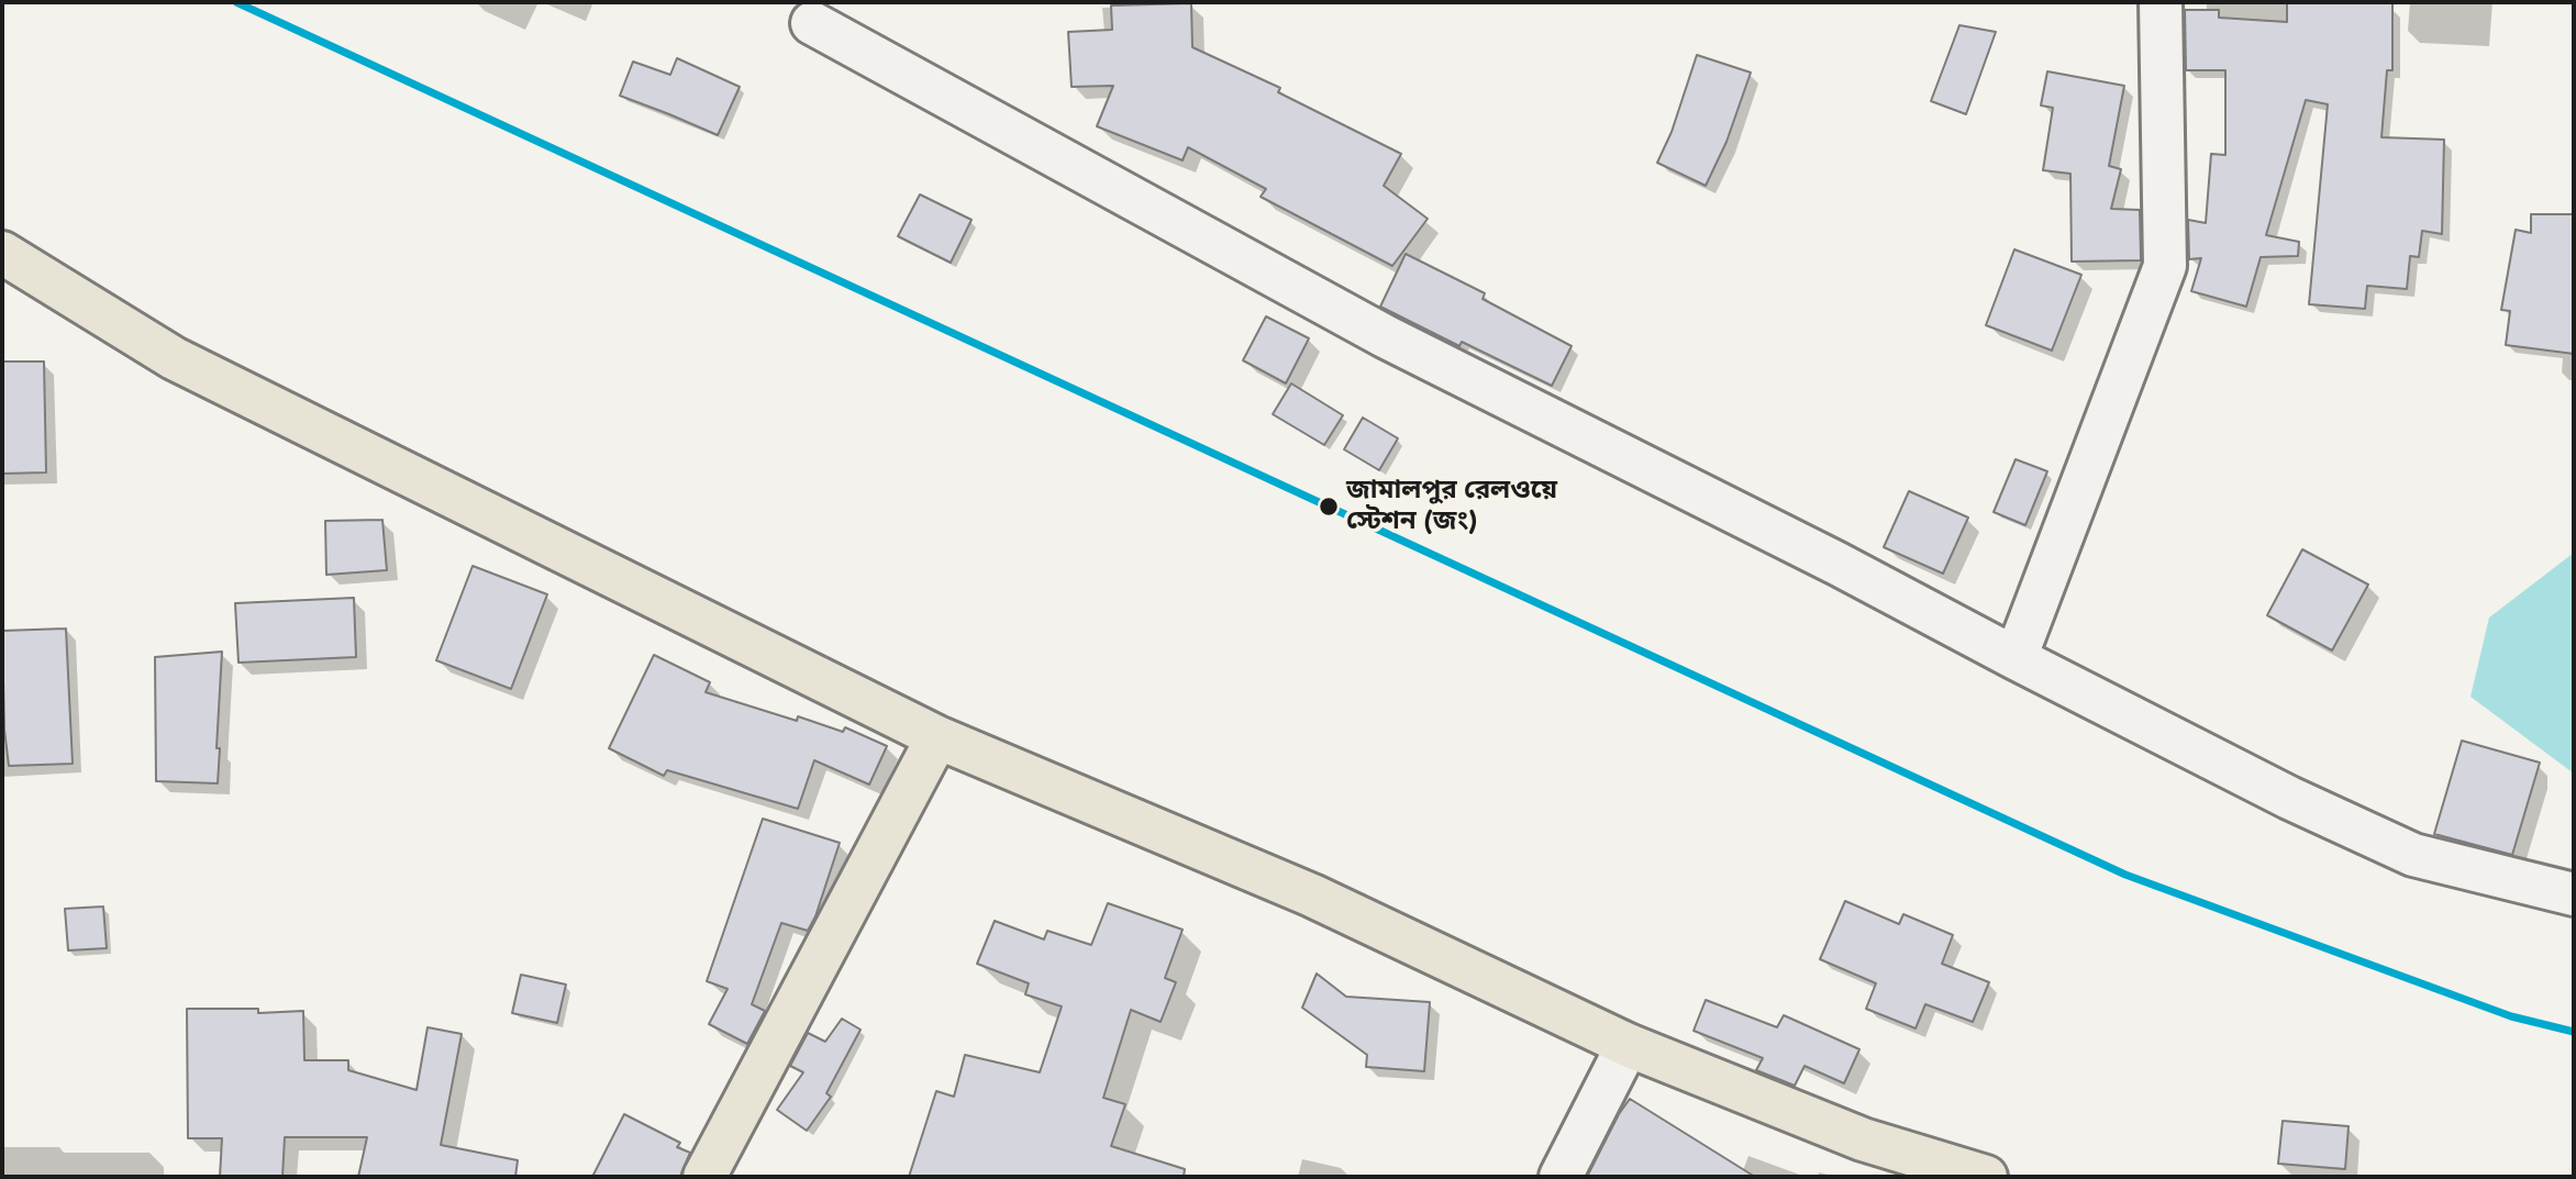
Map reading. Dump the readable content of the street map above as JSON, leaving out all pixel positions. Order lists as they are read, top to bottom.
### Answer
{
  "places": ["জামালপুর রেলওয়ে স্টেশন (জং)"]
}
